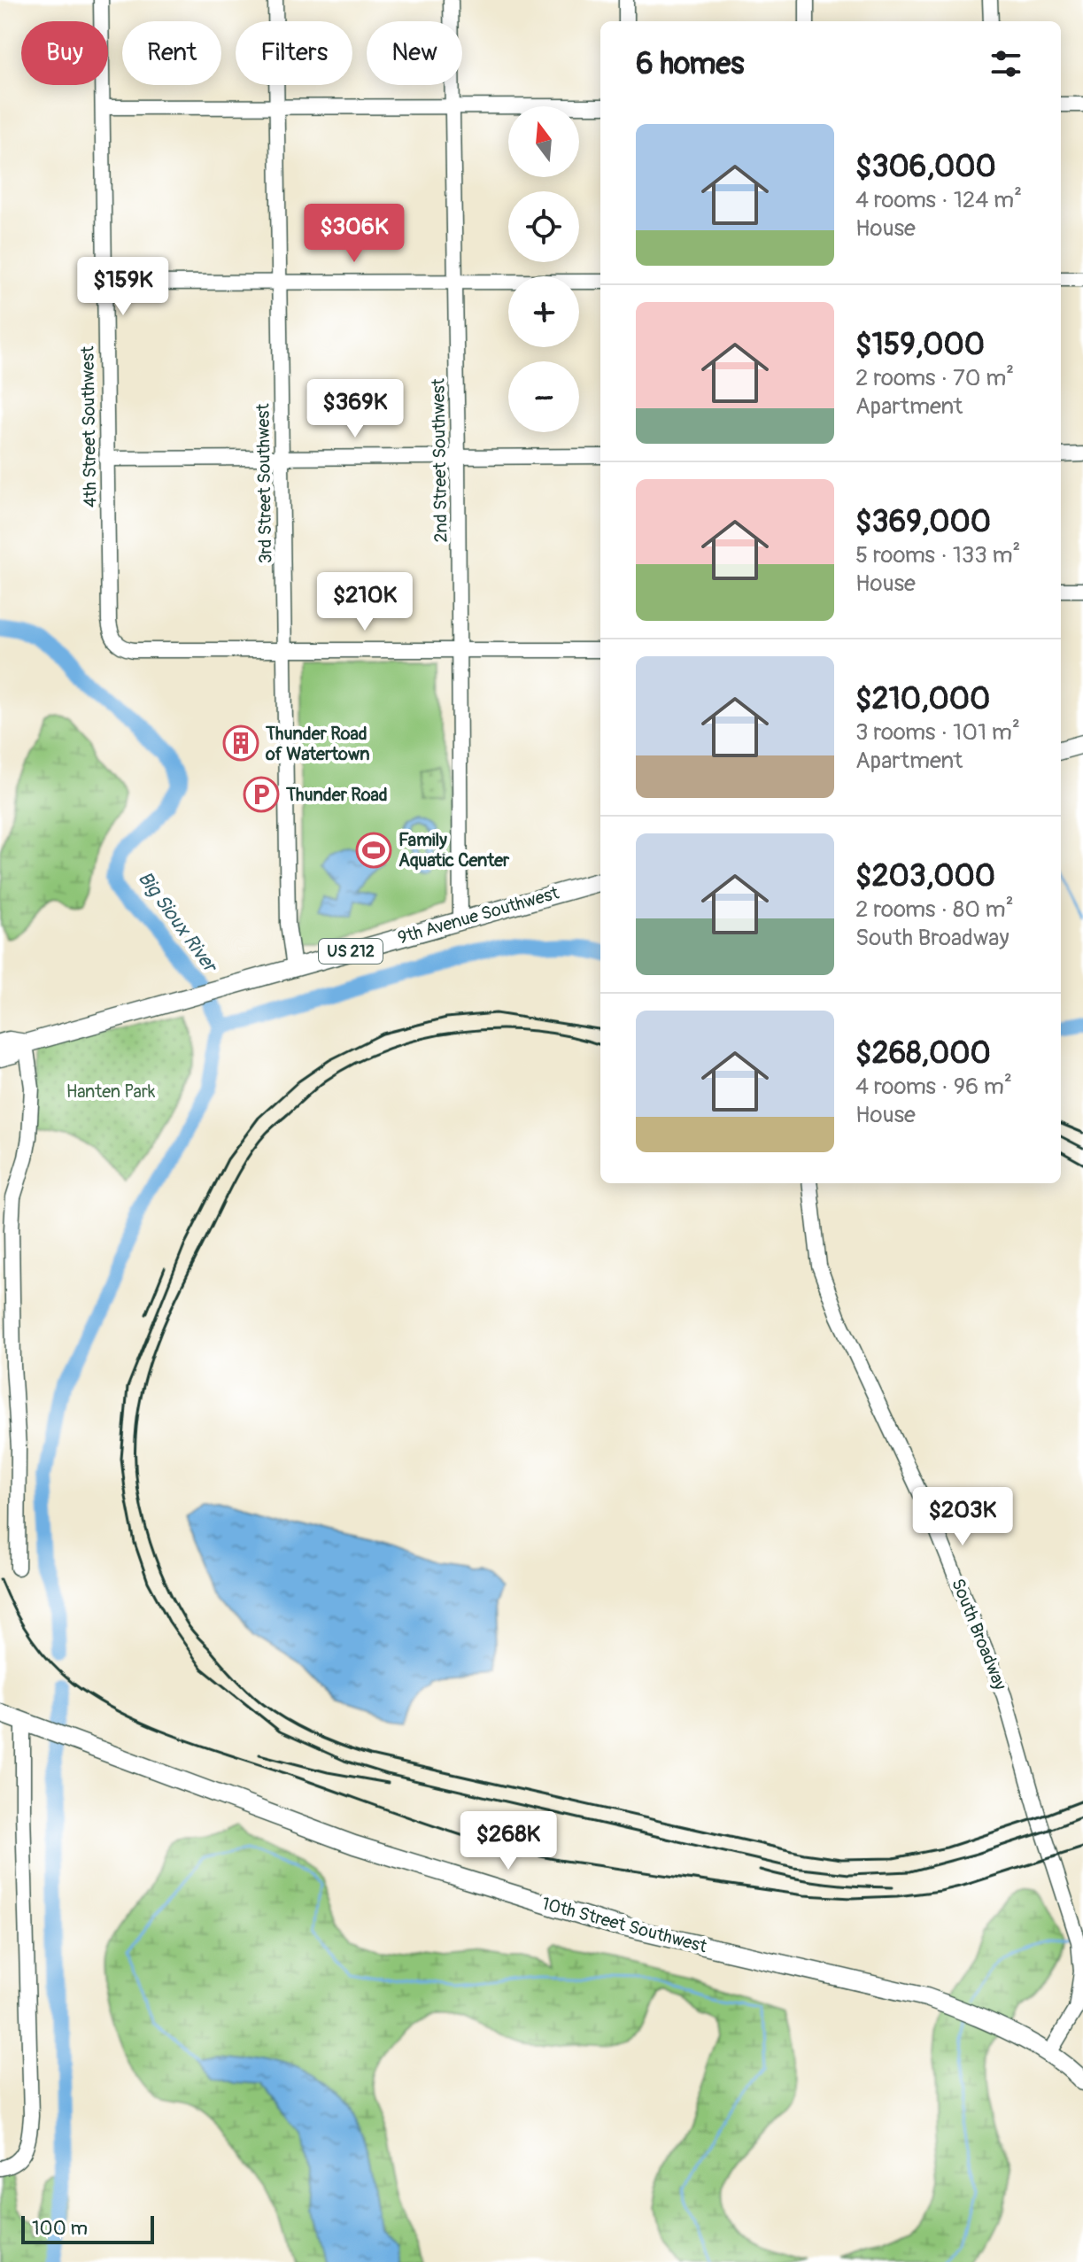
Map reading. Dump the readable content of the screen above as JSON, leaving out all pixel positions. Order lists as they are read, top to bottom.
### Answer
{
  "streets": {
    "main road": ["9th Avenue Southwest", "US 212", "10th Street Southwest"],
    "street": [
      "4th Street Southwest",
      "2nd Street Southwest",
      "3rd Street Southwest",
      "South Broadway"
    ]
  },
  "crossings": [
    ["4th Street Southwest", "3rd Street Southwest"],
    ["2nd Street Southwest", "9th Avenue Southwest"],
    ["3rd Street Southwest", "9th Avenue Southwest"],
    ["South Broadway", "10th Street Southwest"]
  ],
  "water": ["Big Sioux River"],
  "parks": ["Hanten Park"],
  "places": {
    "building": ["Thunder Road of Watertown"],
    "parking": ["Thunder Road"],
    "sports": ["Family Aquatic Center"]
  },
  "scale_bar": "100 m",
  "north": "top",
  "page": {
    "chip": [
      "Buy",
      "Rent",
      "Filters",
      "New"
    ],
    "heading": "6 homes",
    "map_buttons": ["+", "−"],
    "list": [
      {
        "name": "$306,000",
        "note": "4 rooms · 124 m² · House"
      },
      {
        "name": "$159,000",
        "note": "2 rooms · 70 m² · Apartment"
      },
      {
        "name": "$369,000",
        "note": "5 rooms · 133 m² · House"
      },
      {
        "name": "$210,000",
        "note": "3 rooms · 101 m² · Apartment"
      },
      {
        "name": "$203,000",
        "note": "2 rooms · 80 m² · South Broadway"
      },
      {
        "name": "$268,000",
        "note": "4 rooms · 96 m² · House"
      }
    ],
    "price": [
      "$306K",
      "$159K",
      "$369K",
      "$210K",
      "$203K",
      "$268K"
    ],
    "scale": "100 m"
  }
}
